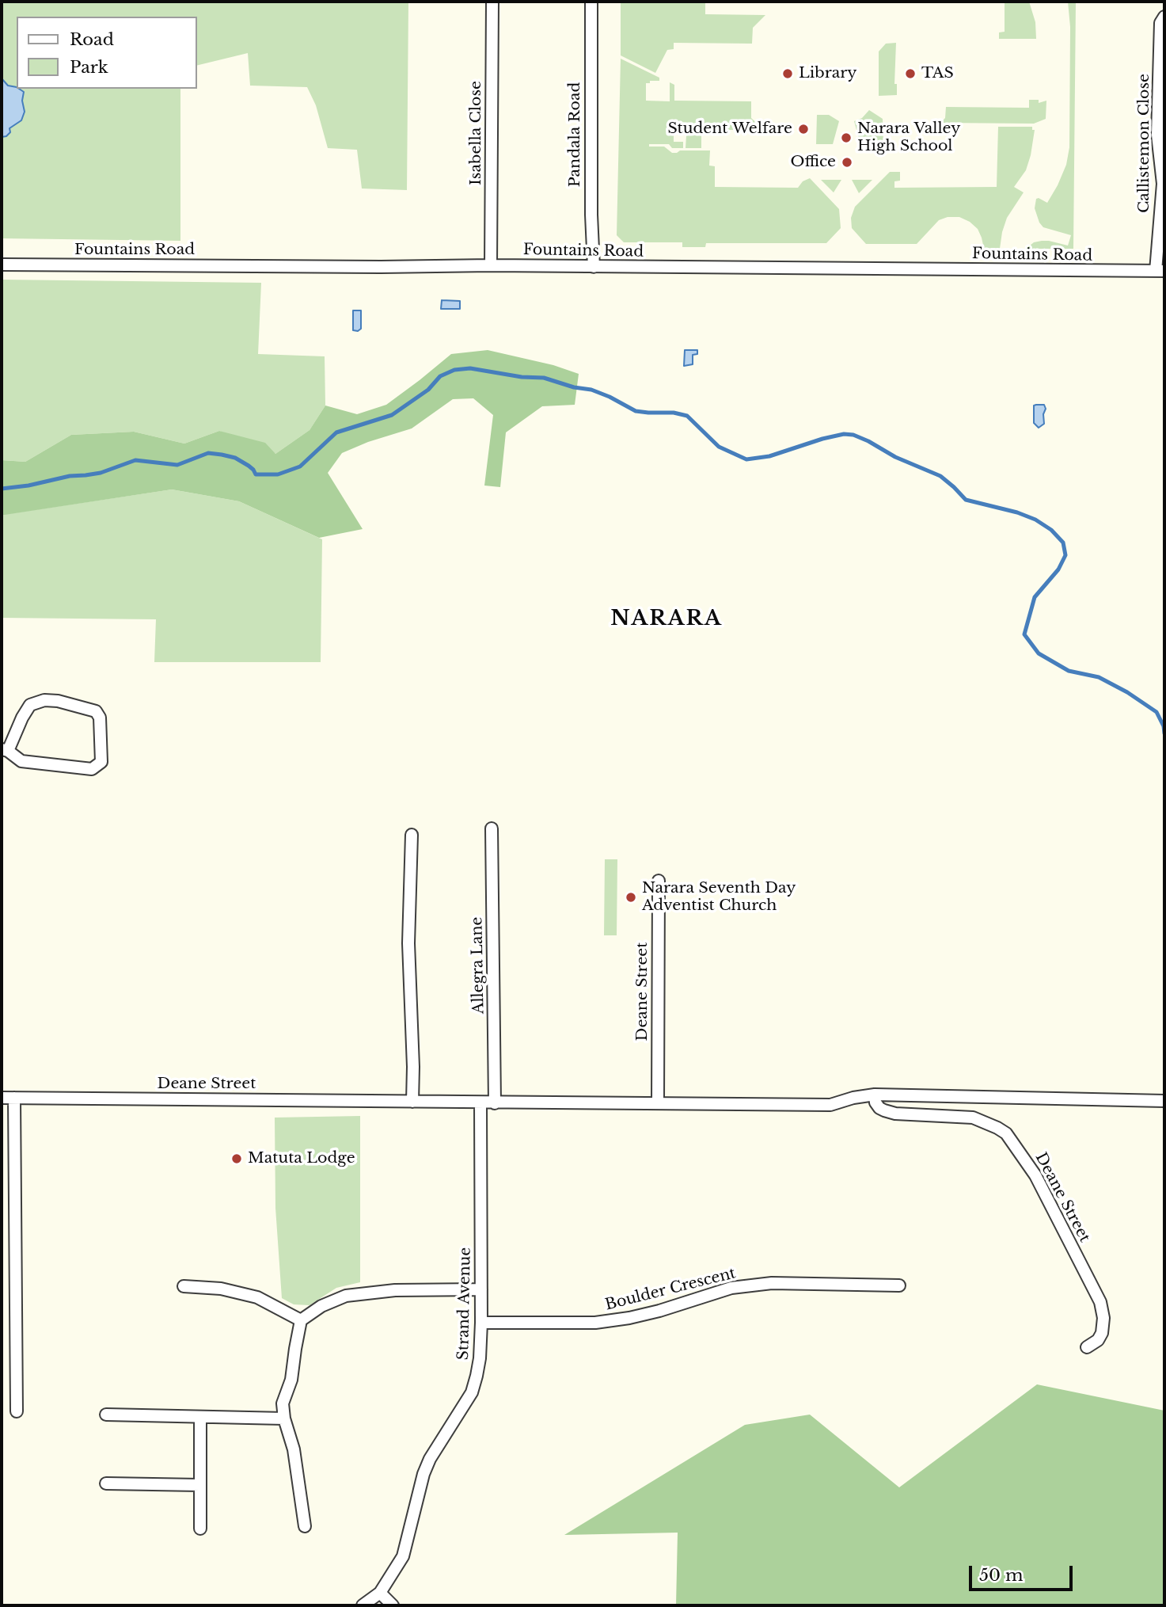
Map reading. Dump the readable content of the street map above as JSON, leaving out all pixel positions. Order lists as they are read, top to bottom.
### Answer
{
  "streets": {
    "street": [
      "Isabella Close",
      "Pandala Road",
      "Callistemon Close",
      "Fountains Road",
      "Allegra Lane",
      "Deane Street",
      "Boulder Crescent",
      "Strand Avenue"
    ]
  },
  "crossings": [
    ["Isabella Close", "Fountains Road"],
    ["Pandala Road", "Fountains Road"],
    ["Callistemon Close", "Fountains Road"],
    ["Allegra Lane", "Deane Street"],
    ["Deane Street", "Strand Avenue"],
    ["Boulder Crescent", "Strand Avenue"]
  ],
  "districts": ["NARARA"],
  "places": [
    "Library",
    "TAS",
    "Student Welfare",
    "Narara Valley High School",
    "Office",
    "Narara Seventh Day Adventist Church",
    "Matuta Lodge"
  ],
  "legend": ["Road", "Park"],
  "scale_bar": "50 m"
}
